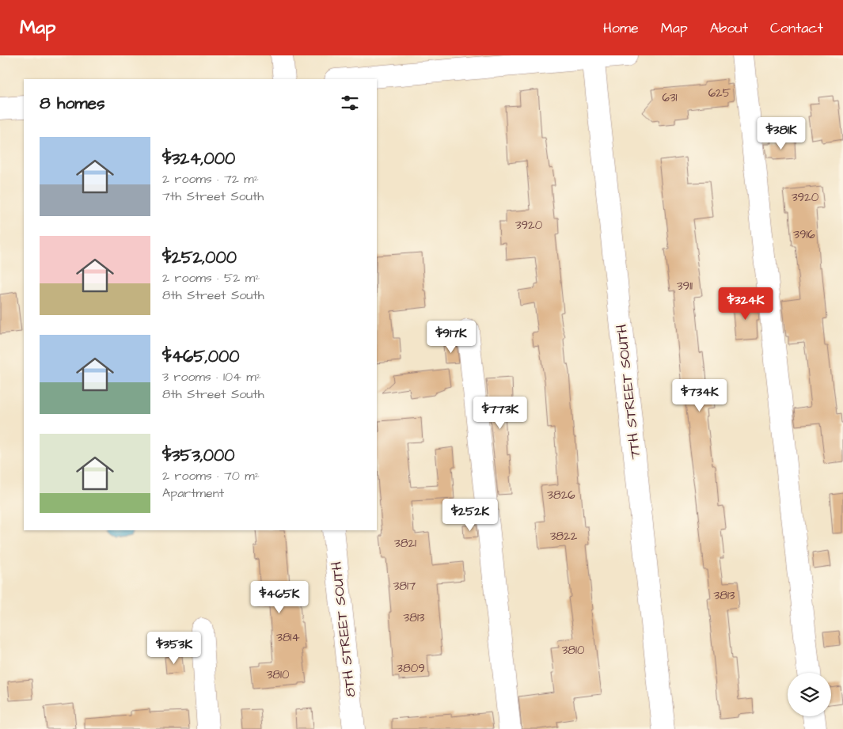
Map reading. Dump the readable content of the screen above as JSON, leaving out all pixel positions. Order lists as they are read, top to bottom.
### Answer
{
  "streets": {
    "street": ["7TH STREET SOUTH", "8TH STREET SOUTH"]
  },
  "house_numbers": [
    "625",
    "631",
    "3920",
    "3920",
    "3916",
    "3911",
    "3826",
    "3822",
    "3821",
    "3817",
    "3813",
    "3813",
    "3814",
    "3810",
    "3809",
    "3810"
  ],
  "page": {
    "header": "Map",
    "nav": [
      "Home",
      "Map",
      "About",
      "Contact"
    ],
    "heading": "8 homes",
    "price": [
      "$381K",
      "$324K",
      "$917K",
      "$734K",
      "$773K",
      "$252K",
      "$465K",
      "$353K"
    ],
    "list": [
      {
        "name": "$324,000",
        "note": "2 rooms · 72 m² · 7th Street South"
      },
      {
        "name": "$252,000",
        "note": "2 rooms · 52 m² · 8th Street South"
      },
      {
        "name": "$465,000",
        "note": "3 rooms · 104 m² · 8th Street South"
      },
      {
        "name": "$353,000",
        "note": "2 rooms · 70 m² · Apartment"
      }
    ]
  }
}
